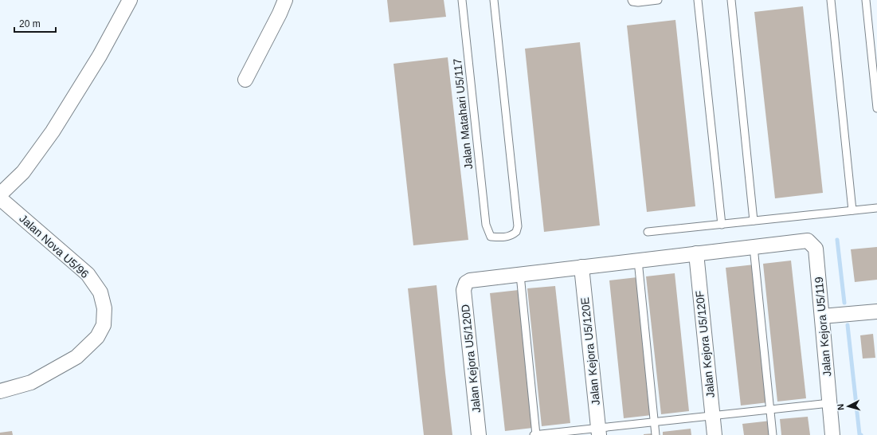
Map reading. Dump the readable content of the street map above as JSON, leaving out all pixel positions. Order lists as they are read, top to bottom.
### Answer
{
  "streets": {
    "street": [
      "Jalan Nova U5/96",
      "Jalan Kejora U5/119",
      "Jalan Kejora U5/120F",
      "Jalan Kejora U5/120E",
      "Jalan Kejora U5/120D"
    ],
    "lane": ["Jalan Matahari U5/117"]
  },
  "scale_bar": "20 m",
  "north": "left"
}
